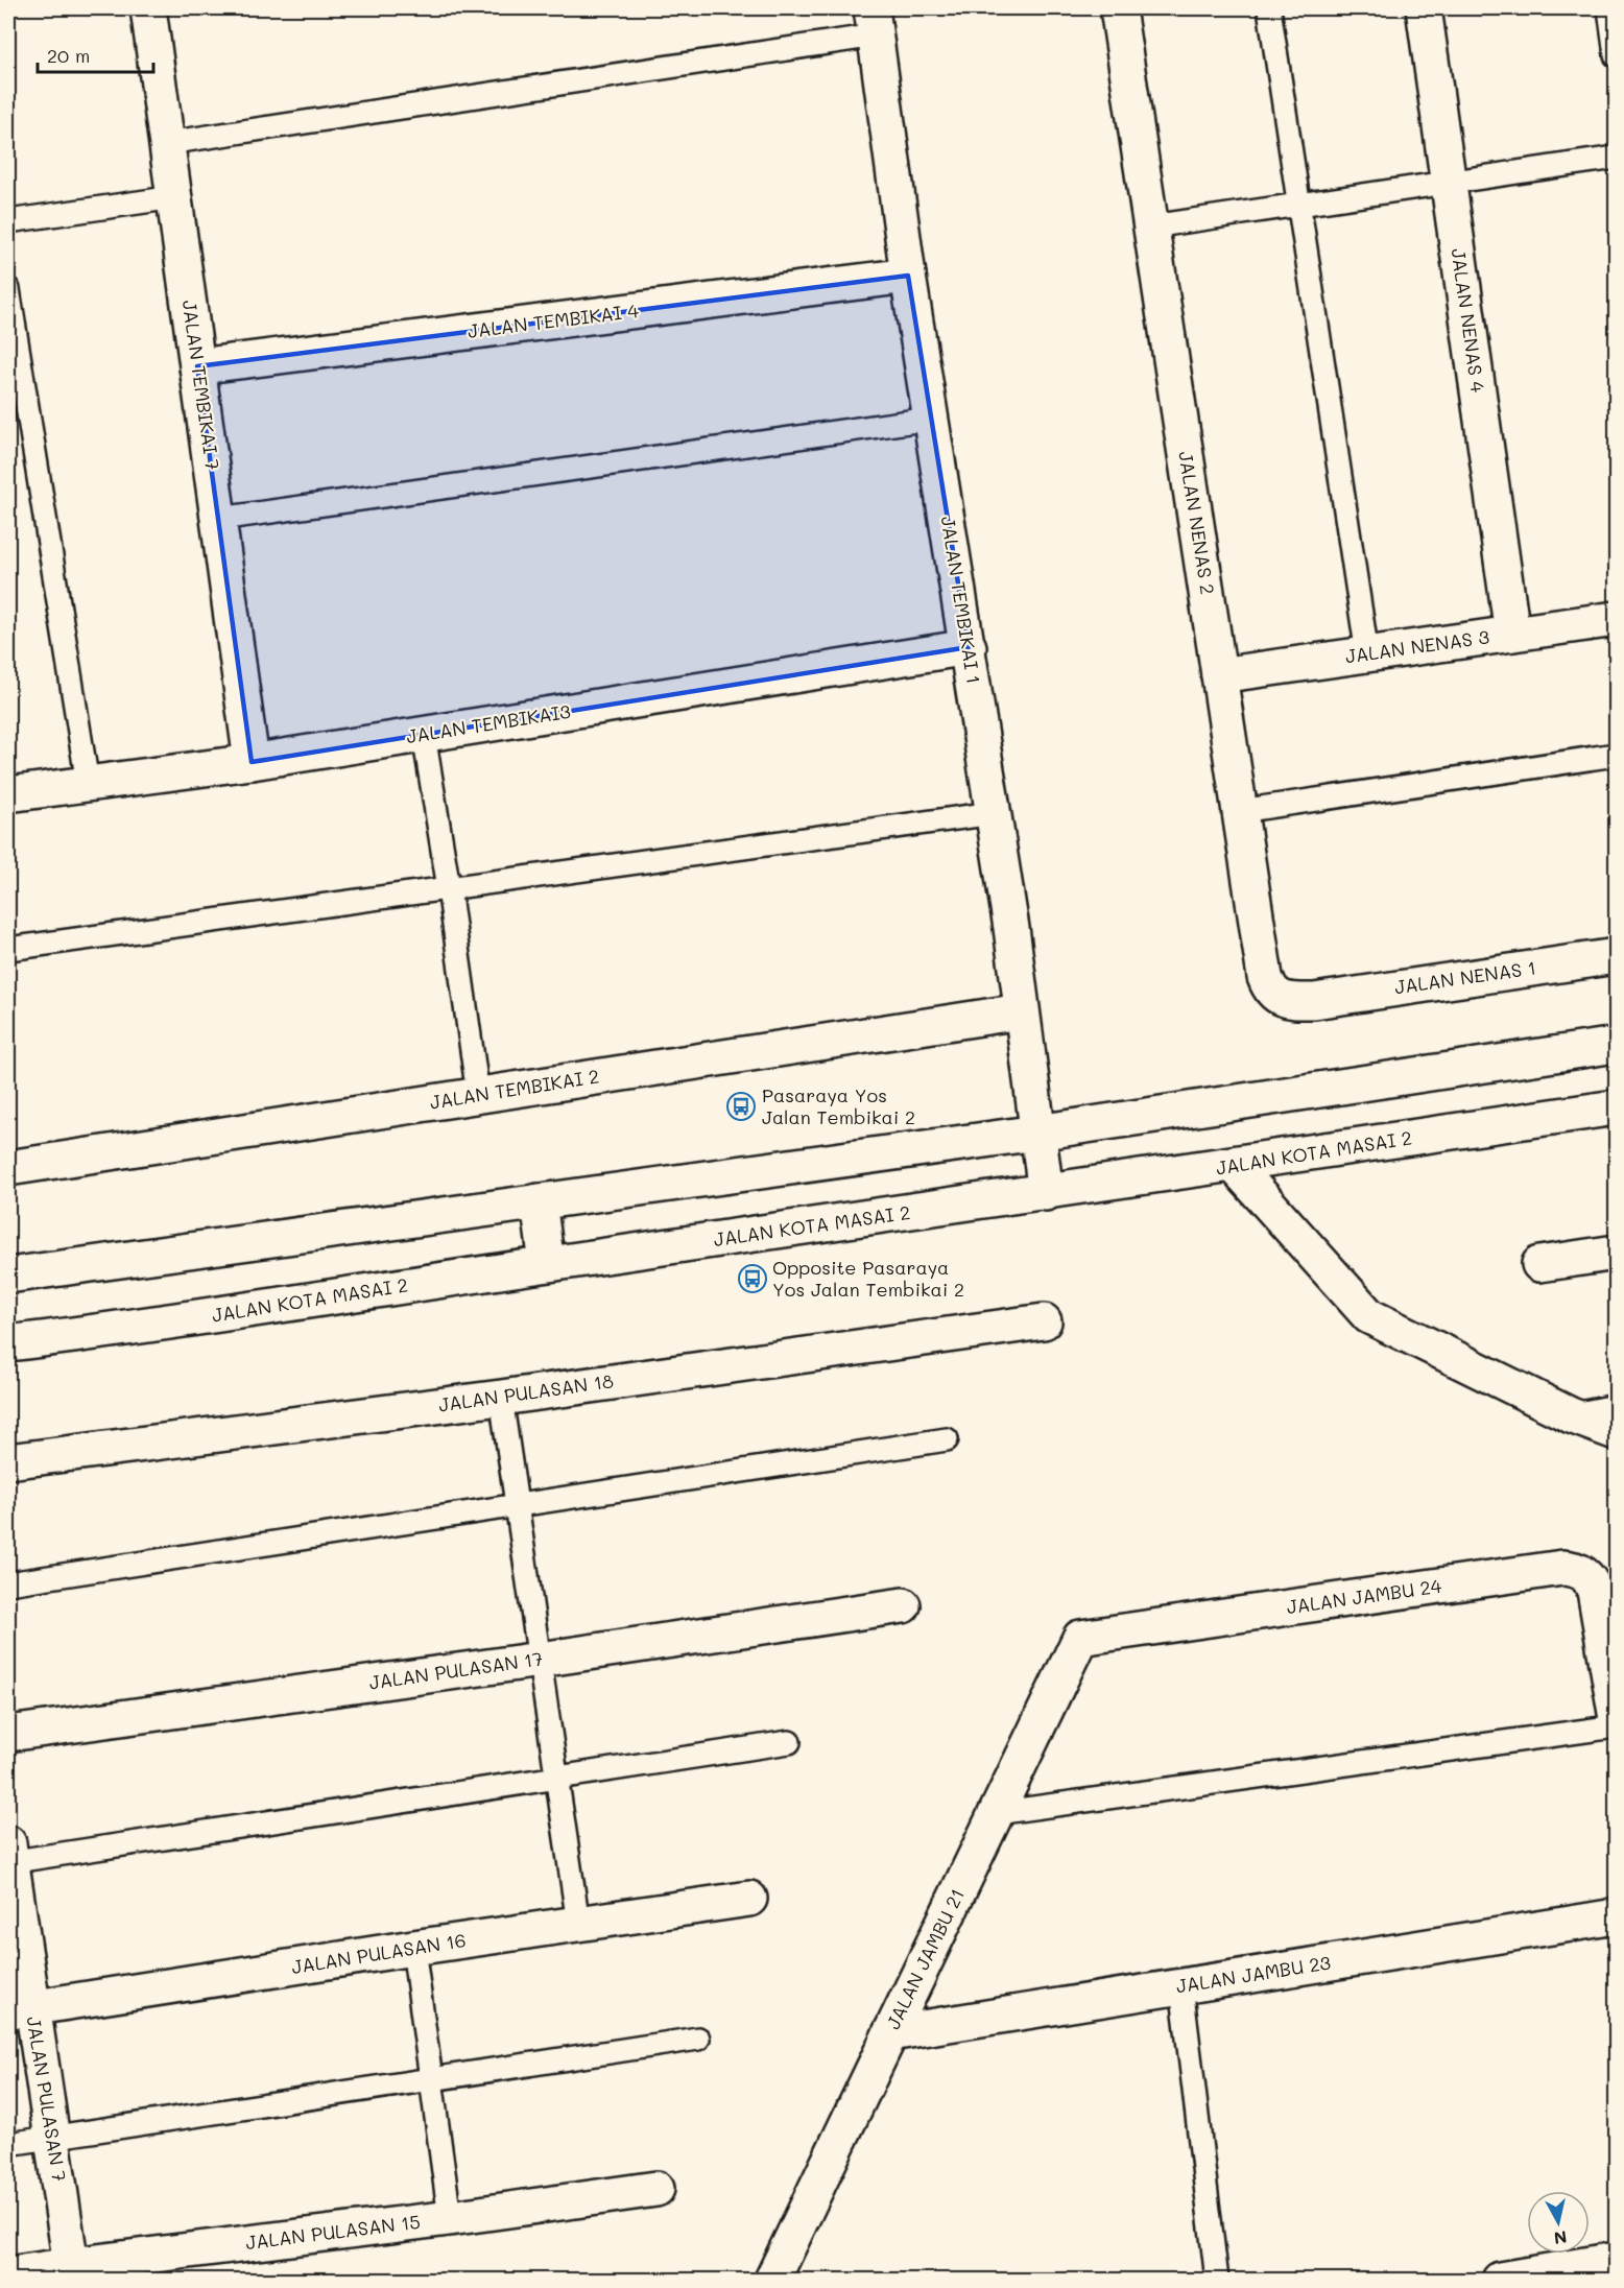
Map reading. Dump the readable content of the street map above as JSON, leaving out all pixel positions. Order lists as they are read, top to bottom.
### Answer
{
  "streets": {
    "street": [
      "JALAN NENAS 4",
      "JALAN TEMBIKAI 4",
      "JALAN TEMBIKAI 7",
      "JALAN NENAS 2",
      "JALAN TEMBIKAI 1",
      "JALAN NENAS 3",
      "JALAN TEMBIKAI3",
      "JALAN NENAS 1",
      "JALAN TEMBIKAI 2",
      "JALAN KOTA MASAI 2",
      "JALAN PULASAN 18",
      "JALAN JAMBU 24",
      "JALAN PULASAN 17",
      "JALAN PULASAN 16",
      "JALAN JAMBU 21",
      "JALAN JAMBU 23",
      "JALAN PULASAN 7",
      "JALAN PULASAN 15"
    ]
  },
  "crossings": [
    ["JALAN NENAS 4", "JALAN NENAS 3"],
    ["JALAN TEMBIKAI 4", "JALAN TEMBIKAI 7"],
    ["JALAN TEMBIKAI 4", "JALAN TEMBIKAI 1"],
    ["JALAN TEMBIKAI 7", "JALAN TEMBIKAI3"],
    ["JALAN NENAS 2", "JALAN NENAS 3"],
    ["JALAN NENAS 2", "JALAN NENAS 1"],
    ["JALAN TEMBIKAI 1", "JALAN TEMBIKAI3"],
    ["JALAN TEMBIKAI 1", "JALAN TEMBIKAI 2"],
    ["JALAN TEMBIKAI 1", "JALAN KOTA MASAI 2"],
    ["JALAN JAMBU 24", "JALAN JAMBU 21"],
    ["JALAN PULASAN 16", "JALAN PULASAN 7"],
    ["JALAN JAMBU 21", "JALAN JAMBU 23"],
    ["JALAN PULASAN 7", "JALAN PULASAN 15"]
  ],
  "places": {
    "bus stop": ["Pasaraya Yos Jalan Tembikai 2", "Opposite Pasaraya Yos Jalan Tembikai 2"]
  },
  "scale_bar": "20 m",
  "north": "bottom"
}
